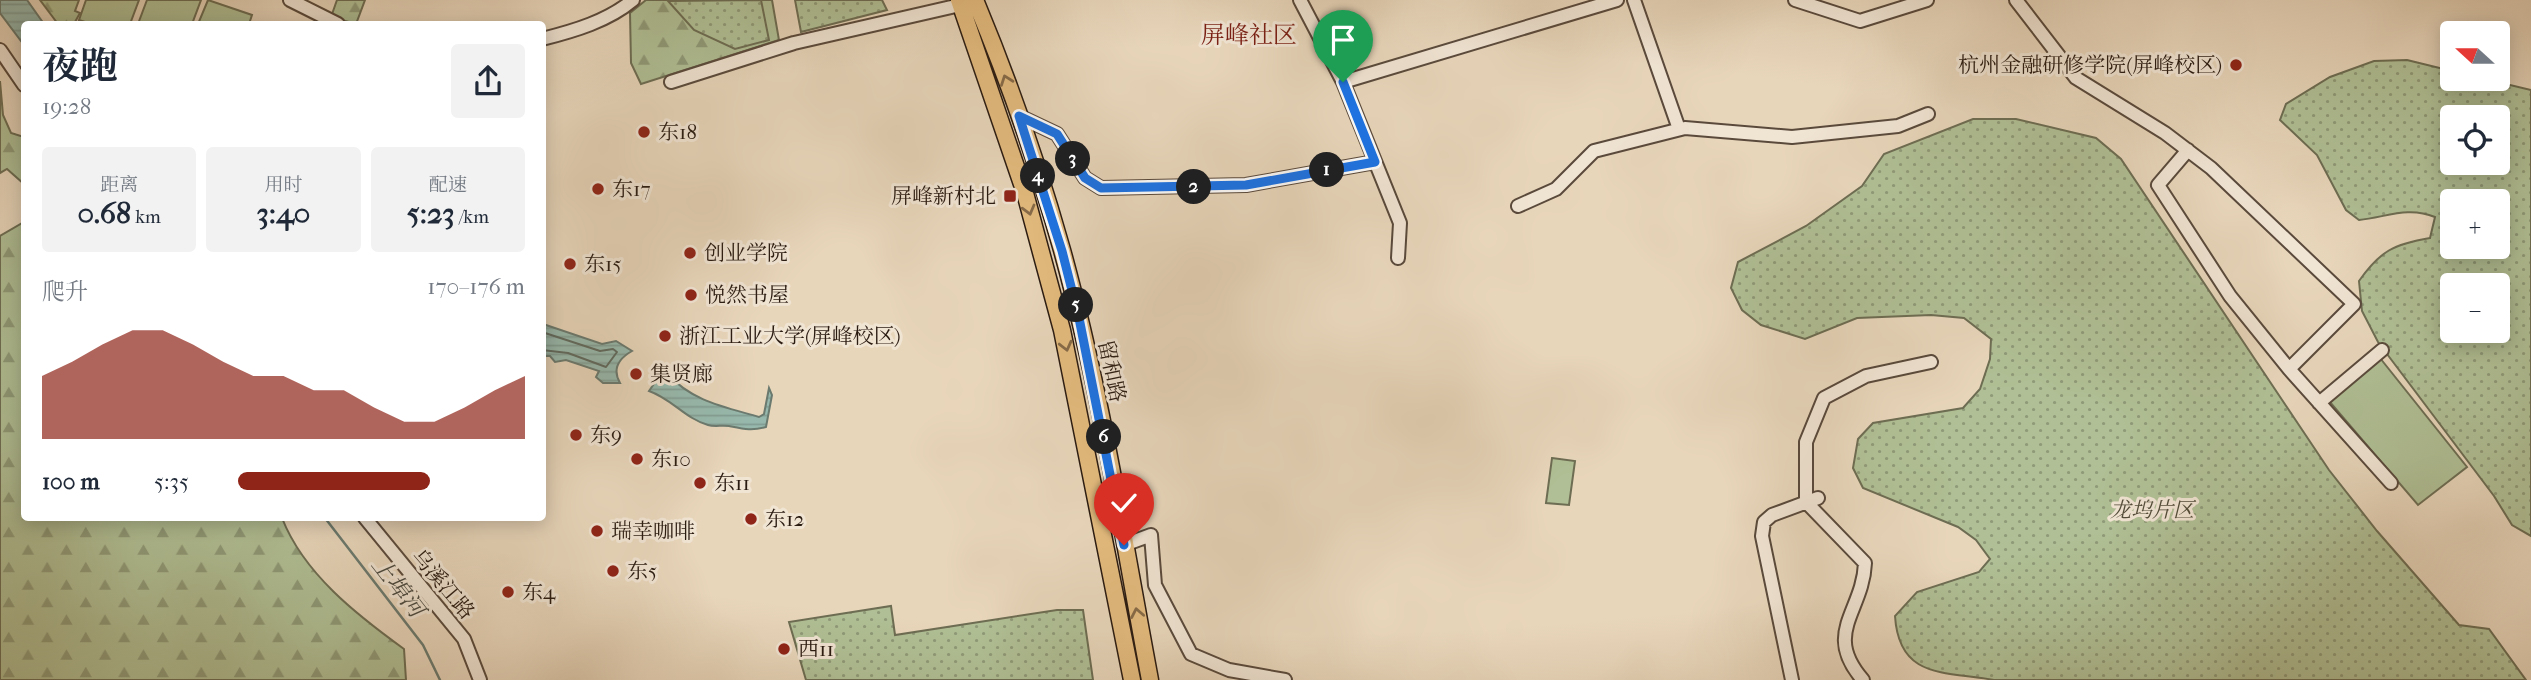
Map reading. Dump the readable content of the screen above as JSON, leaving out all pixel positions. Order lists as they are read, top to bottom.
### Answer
{
  "streets": {
    "main road": ["留和路"],
    "street": ["乌溪江路"]
  },
  "districts": ["屏峰社区"],
  "water": ["上埠河"],
  "parks": ["龙坞片区"],
  "places": {
    "other": [
      "杭州金融研修学院(屏峰校区)",
      "东18",
      "东17",
      "创业学院",
      "东15",
      "悦然书屋",
      "浙江工业大学(屏峰校区)",
      "集贤廊",
      "东9",
      "东10",
      "东11",
      "东12",
      "瑞幸咖啡",
      "东5",
      "东4",
      "西11"
    ],
    "transit": ["屏峰新村北"]
  },
  "north": "left",
  "page": {
    "map_buttons": ["+", "−"],
    "heading": ["夜跑", "19:28"],
    "stats": [
      ["距离", "0.68 km"],
      ["用时", "3:40"],
      ["配速", "5:23 /km"]
    ],
    "pins": [
      "3",
      "1",
      "4",
      "2",
      "5",
      "6"
    ],
    "chart": ["爬升", "170–176 m"],
    "list": [
      {
        "name": "100 m",
        "note": "5:35"
      }
    ]
  }
}
